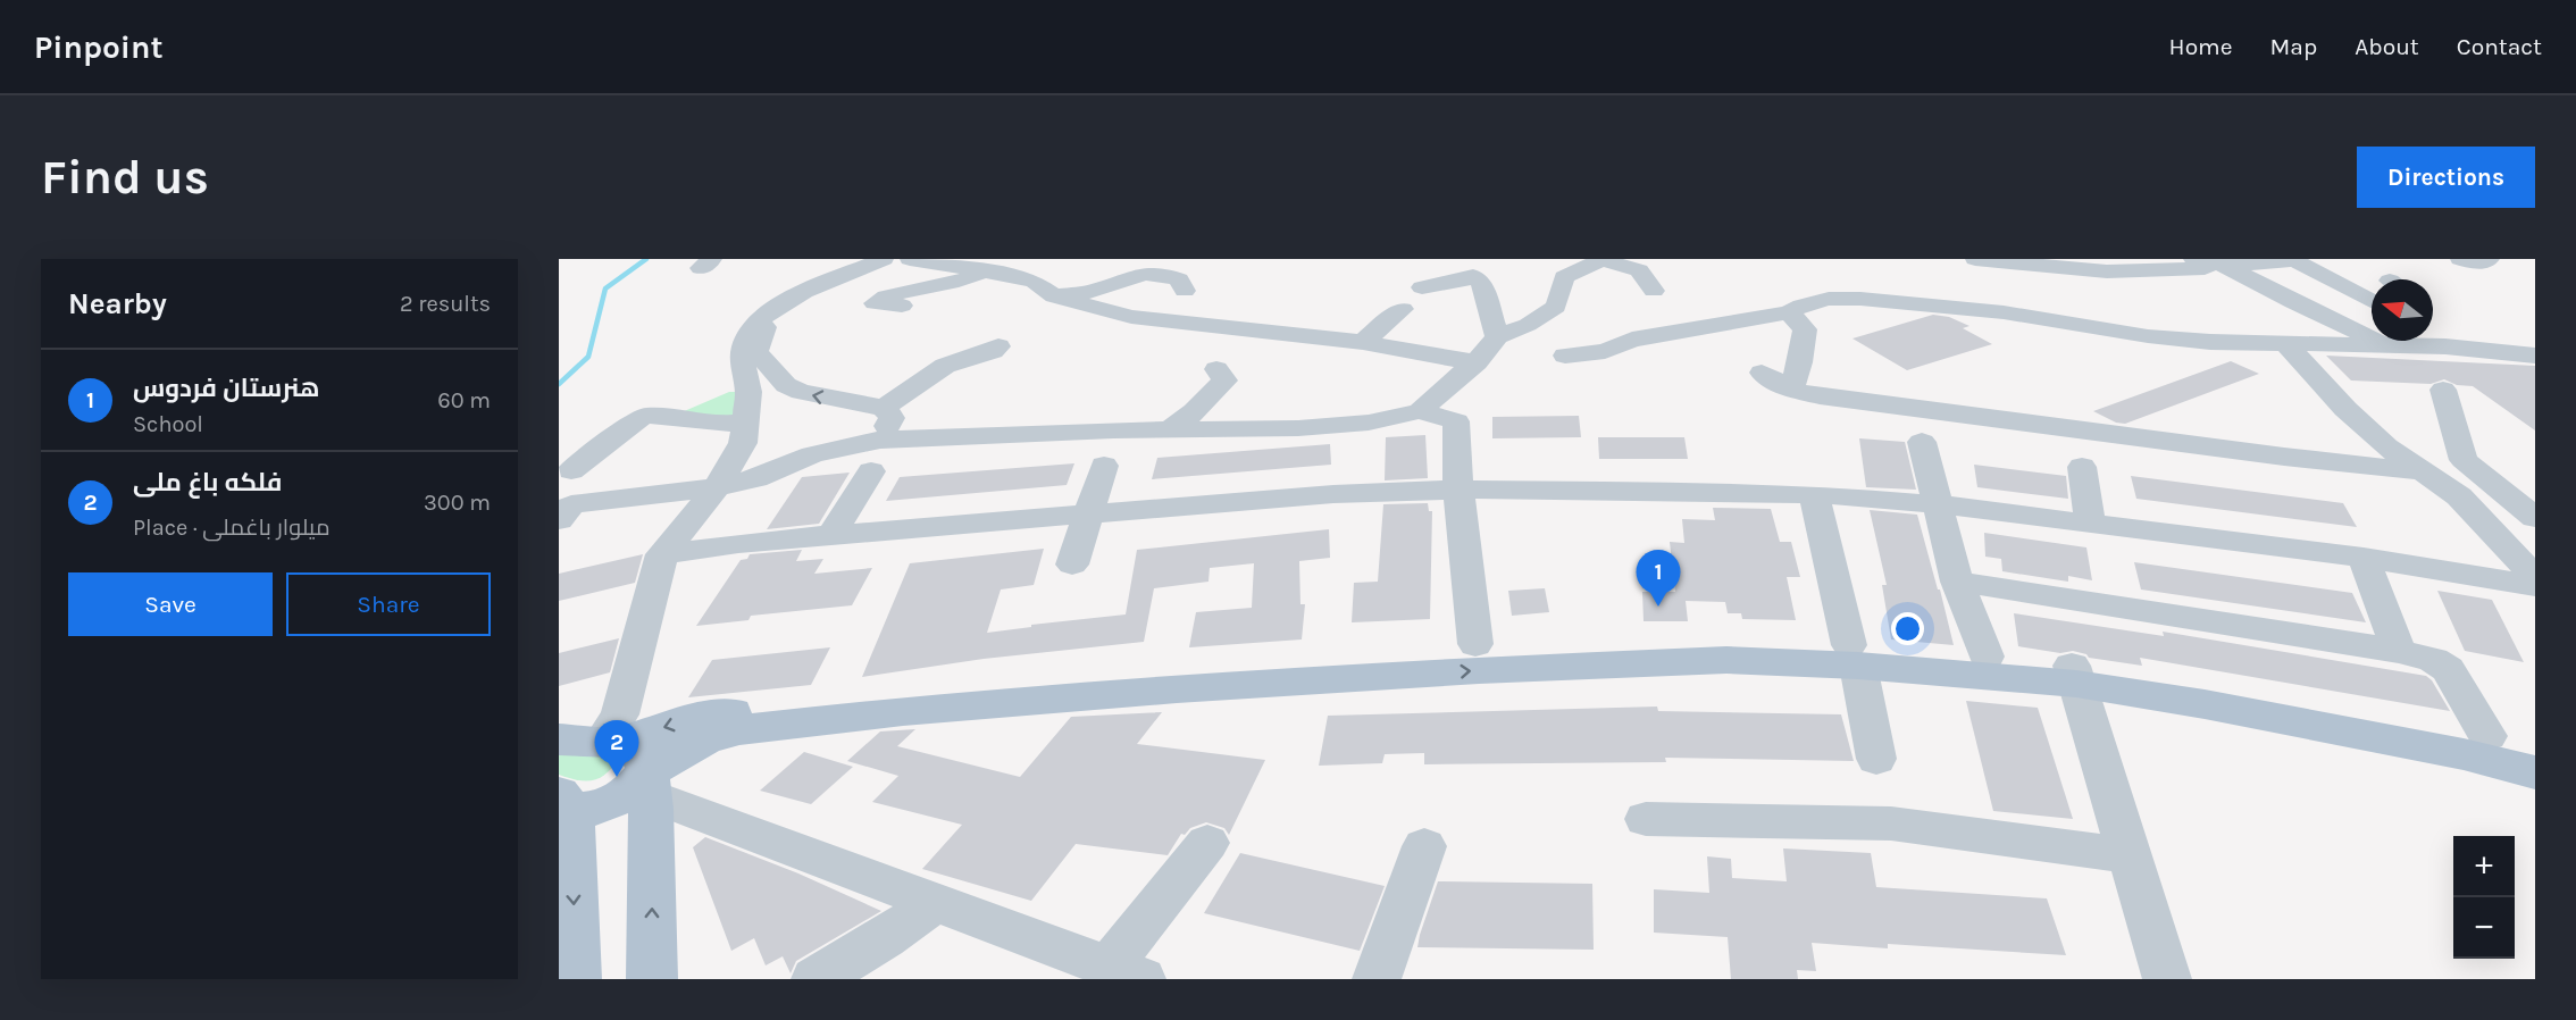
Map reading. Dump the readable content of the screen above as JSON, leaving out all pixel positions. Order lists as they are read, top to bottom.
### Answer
{
  "north": "left",
  "page": {
    "header": "Pinpoint",
    "nav": [
      "Home",
      "Map",
      "About",
      "Contact"
    ],
    "buttons": [
      "Directions",
      ["Save", "Share"]
    ],
    "title": "Find us",
    "heading": ["Nearby", "2 results"],
    "list": [
      {
        "mark": "1",
        "name": "هنرستان فردوس",
        "note": "School",
        "value": "60 m"
      },
      {
        "mark": "2",
        "name": "فلکه باغ ملی",
        "note": "Place · میلوار باغملی",
        "value": "300 m"
      }
    ],
    "pins": ["1", "2"],
    "map_buttons": ["+", "−"]
  }
}
